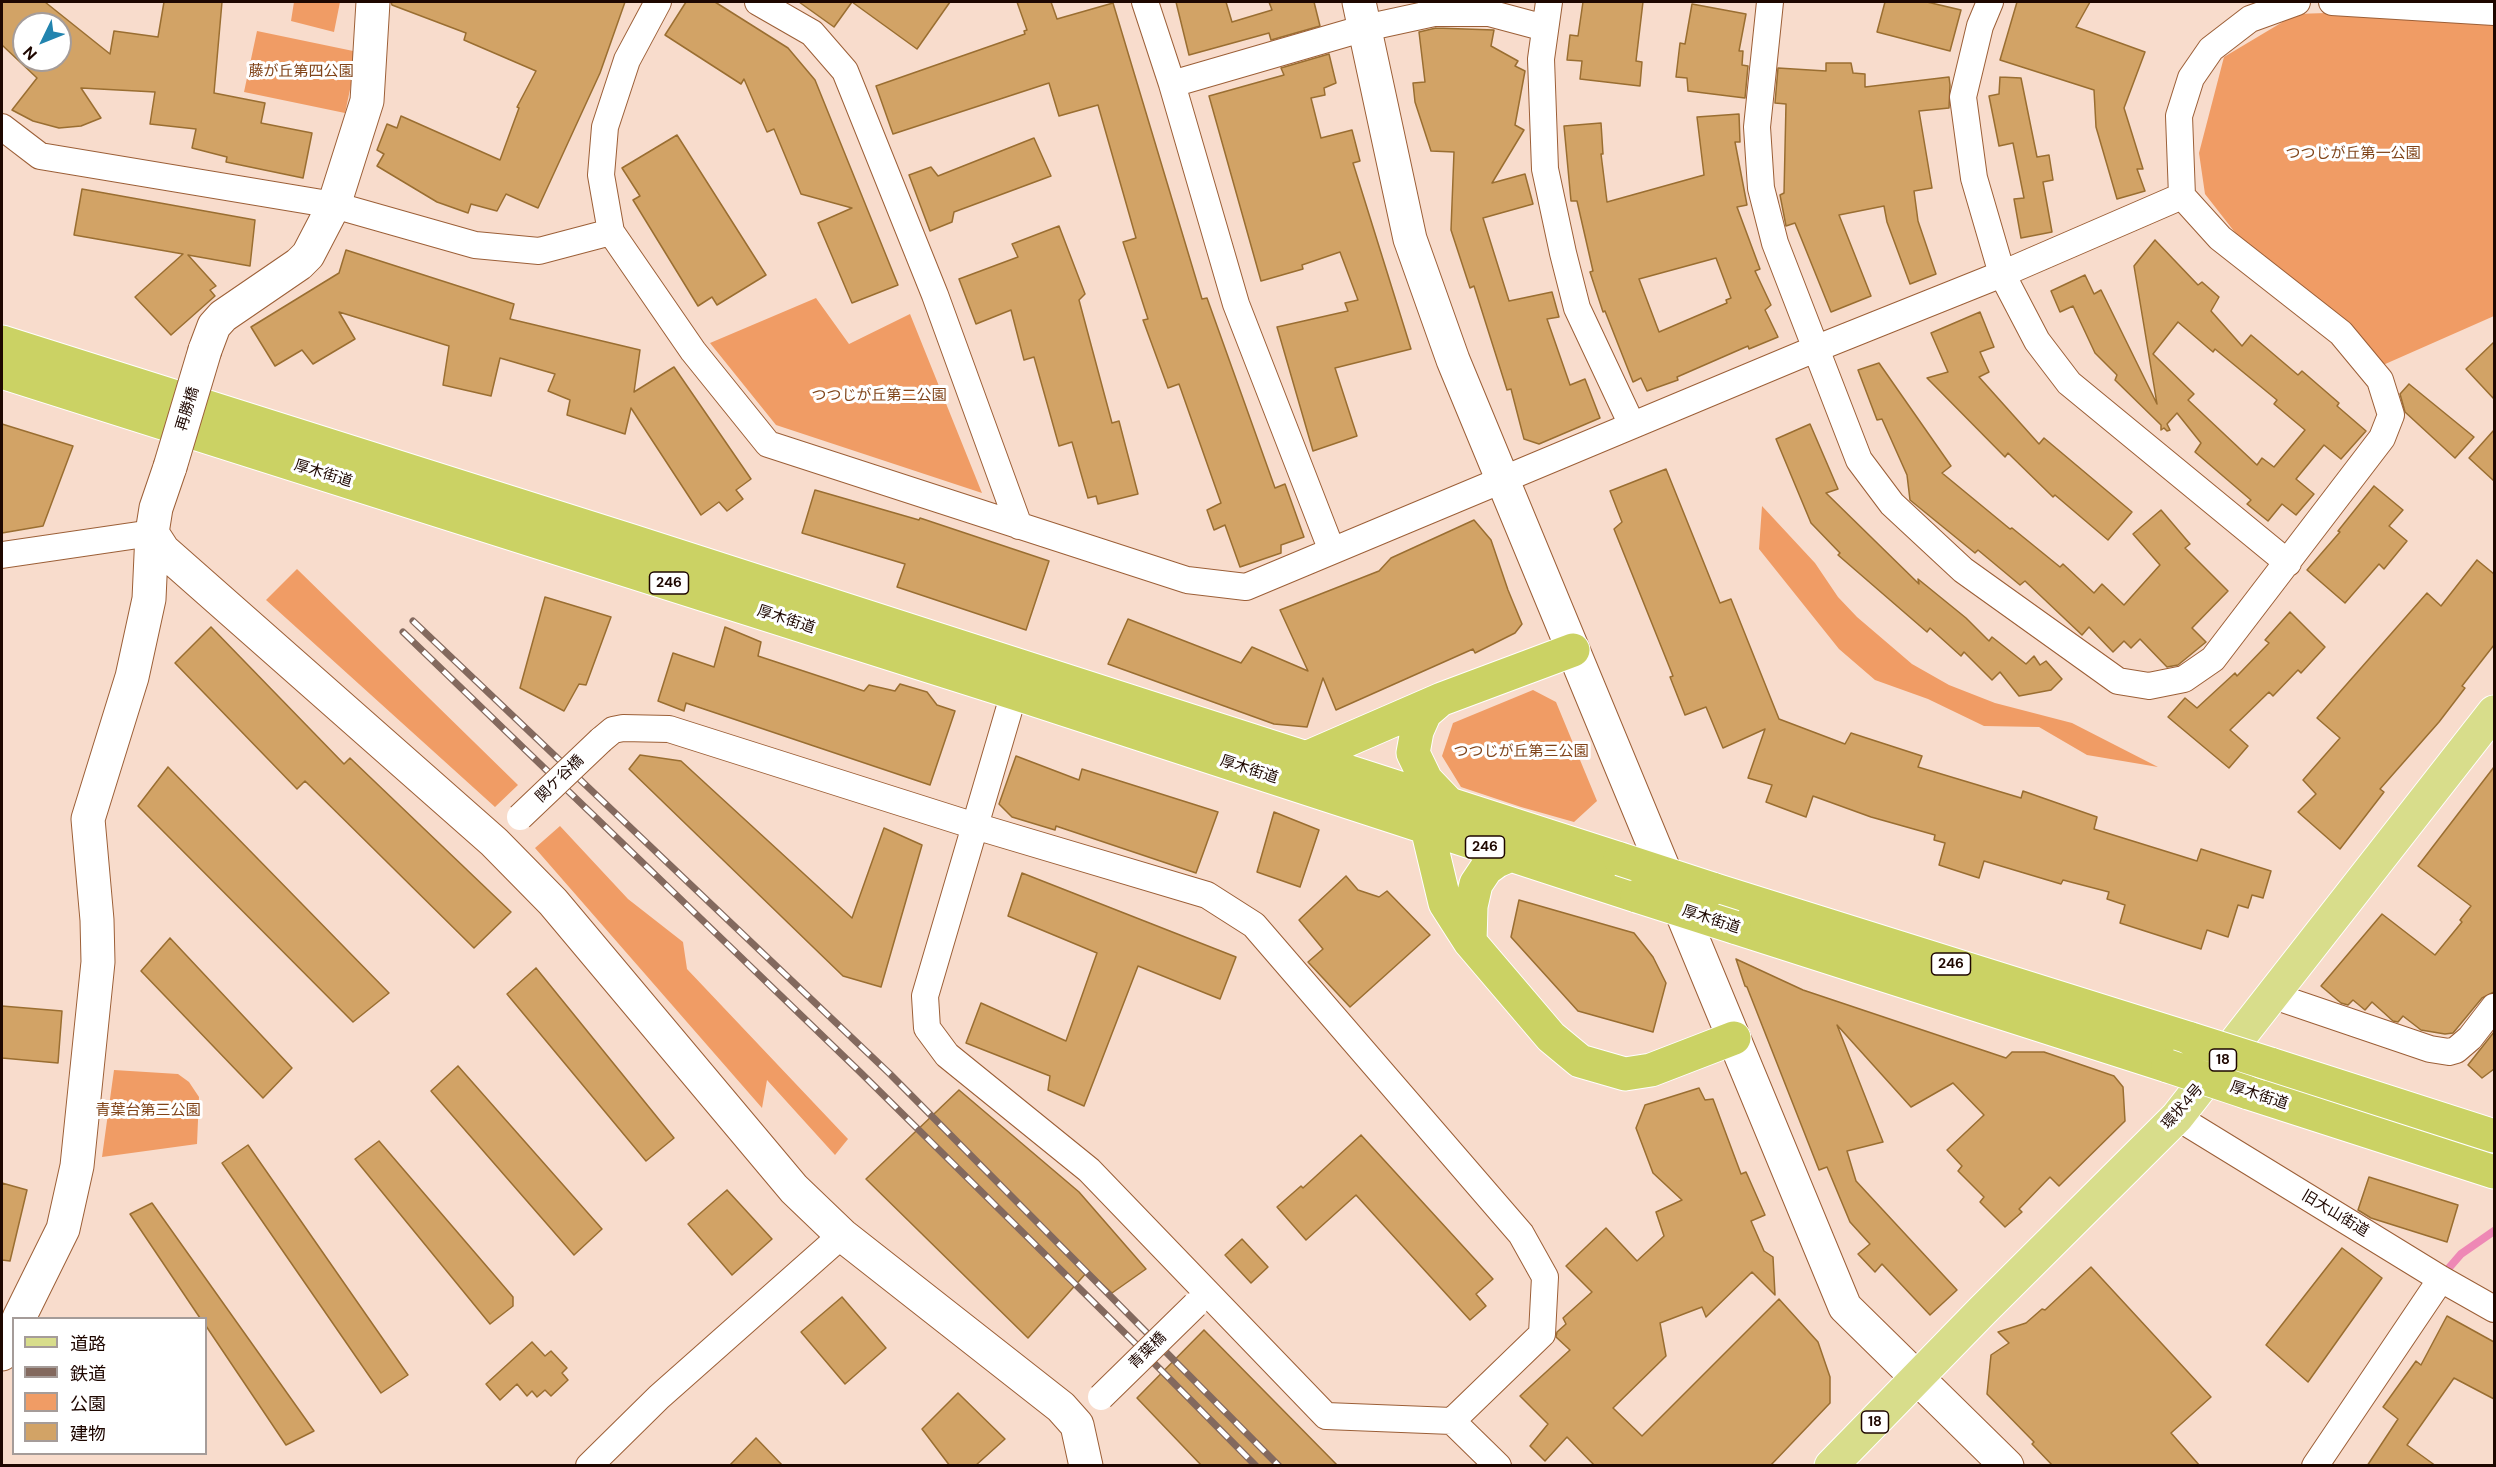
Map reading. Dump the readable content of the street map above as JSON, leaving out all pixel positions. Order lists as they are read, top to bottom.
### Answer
{
  "streets": {
    "highway": ["厚木街道", "246"],
    "main road": ["18", "環状4号"],
    "street": [
      "再勝橋",
      "関ケ谷橋",
      "旧大山街道",
      "青葉橋"
    ]
  },
  "crossings": [
    ["環状4号", "旧大山街道"]
  ],
  "parks": [
    "藤が丘第四公園",
    "つつじが丘第一公園",
    "つつじが丘第二公園",
    "つつじが丘第三公園",
    "青葉台第三公園"
  ],
  "legend": [
    "道路",
    "鉄道",
    "公園",
    "建物"
  ],
  "north": "bottom left"
}
